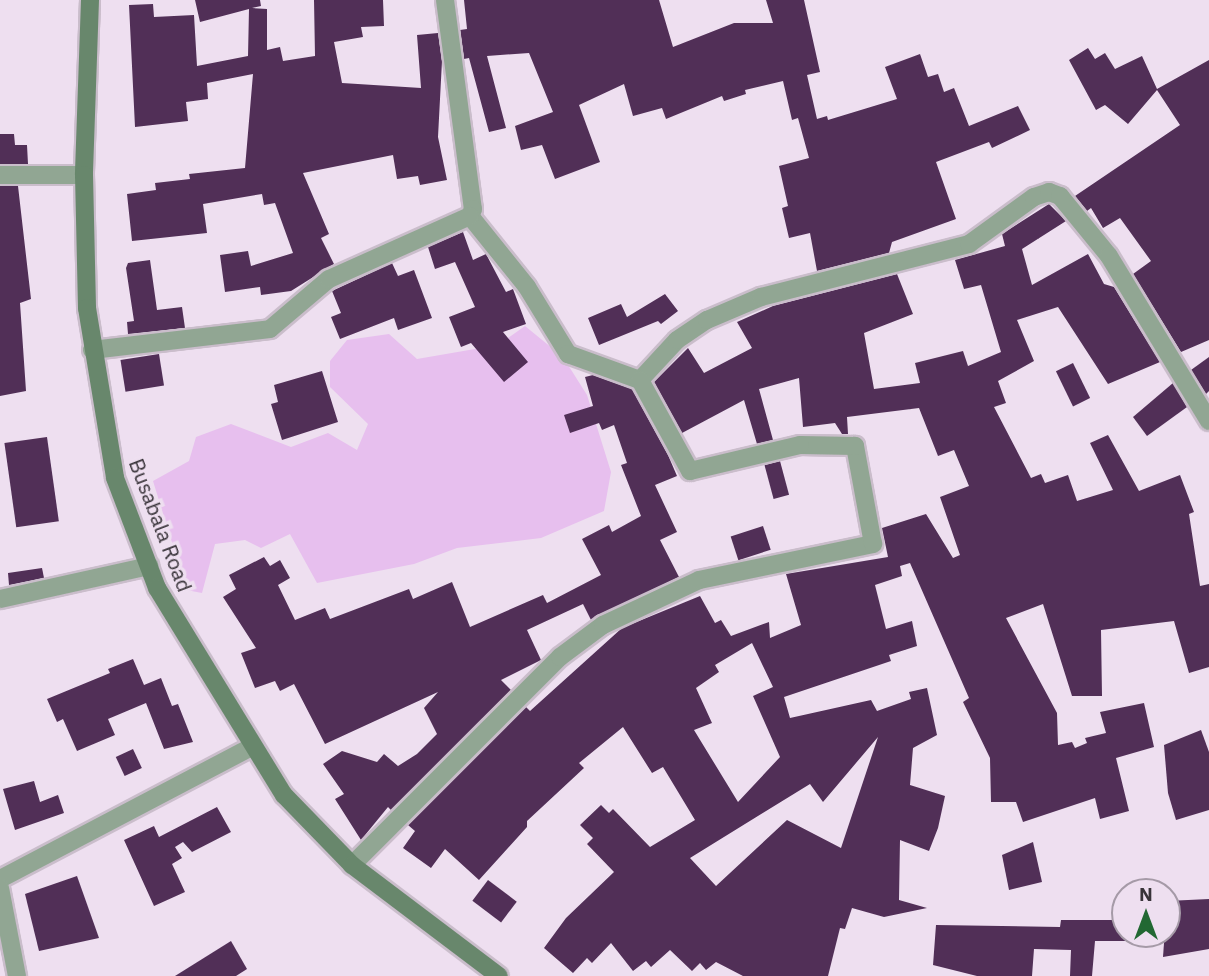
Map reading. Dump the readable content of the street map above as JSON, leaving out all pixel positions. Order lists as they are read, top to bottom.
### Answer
{
  "streets": {
    "street": ["Busabala Road"]
  },
  "north": "top"
}
